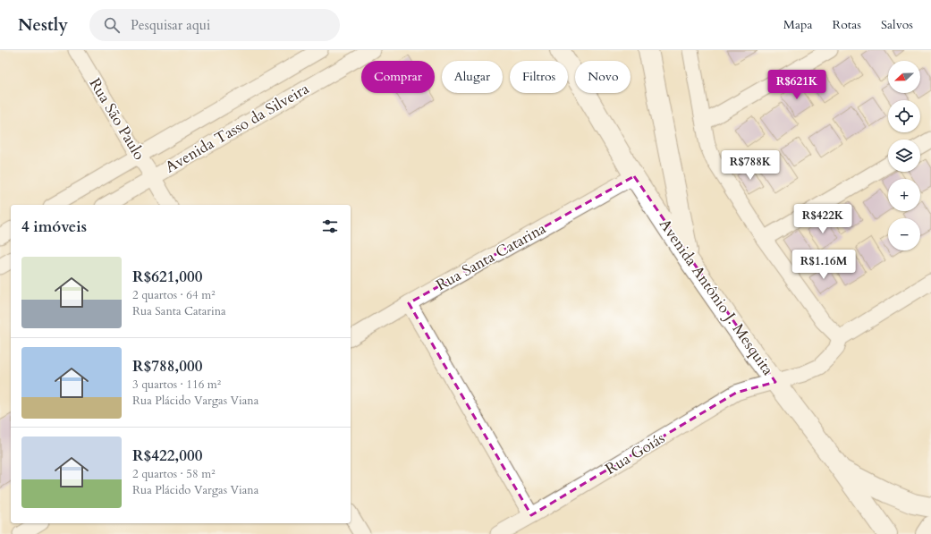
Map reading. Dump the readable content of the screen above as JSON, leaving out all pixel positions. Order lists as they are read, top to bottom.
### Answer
{
  "streets": {
    "main road": ["Avenida Antônio J. Mesquita"],
    "street": [
      "Rua São Paulo",
      "Avenida Tasso da Silveira",
      "Rua Santa Catarina",
      "Rua Goiás"
    ]
  },
  "crossings": [
    ["Rua São Paulo", "Avenida Tasso da Silveira"],
    ["Rua Santa Catarina", "Avenida Antônio J. Mesquita"],
    ["Avenida Antônio J. Mesquita", "Rua Goiás"]
  ],
  "north": "left",
  "page": {
    "header": "Nestly",
    "search": "Pesquisar aqui",
    "nav": ["Mapa", "Rotas", "Salvos"],
    "map_buttons": ["+", "−"],
    "chip": [
      "Comprar",
      "Alugar",
      "Filtros",
      "Novo"
    ],
    "price": [
      "R$621K",
      "R$788K",
      "R$422K",
      "R$1.16M"
    ],
    "heading": "4 imóveis",
    "list": [
      {
        "name": "R$621,000",
        "note": "2 quartos · 64 m² · Rua Santa Catarina"
      },
      {
        "name": "R$788,000",
        "note": "3 quartos · 116 m² · Rua Plácido Vargas Viana"
      },
      {
        "name": "R$422,000",
        "note": "2 quartos · 58 m² · Rua Plácido Vargas Viana"
      }
    ]
  }
}
